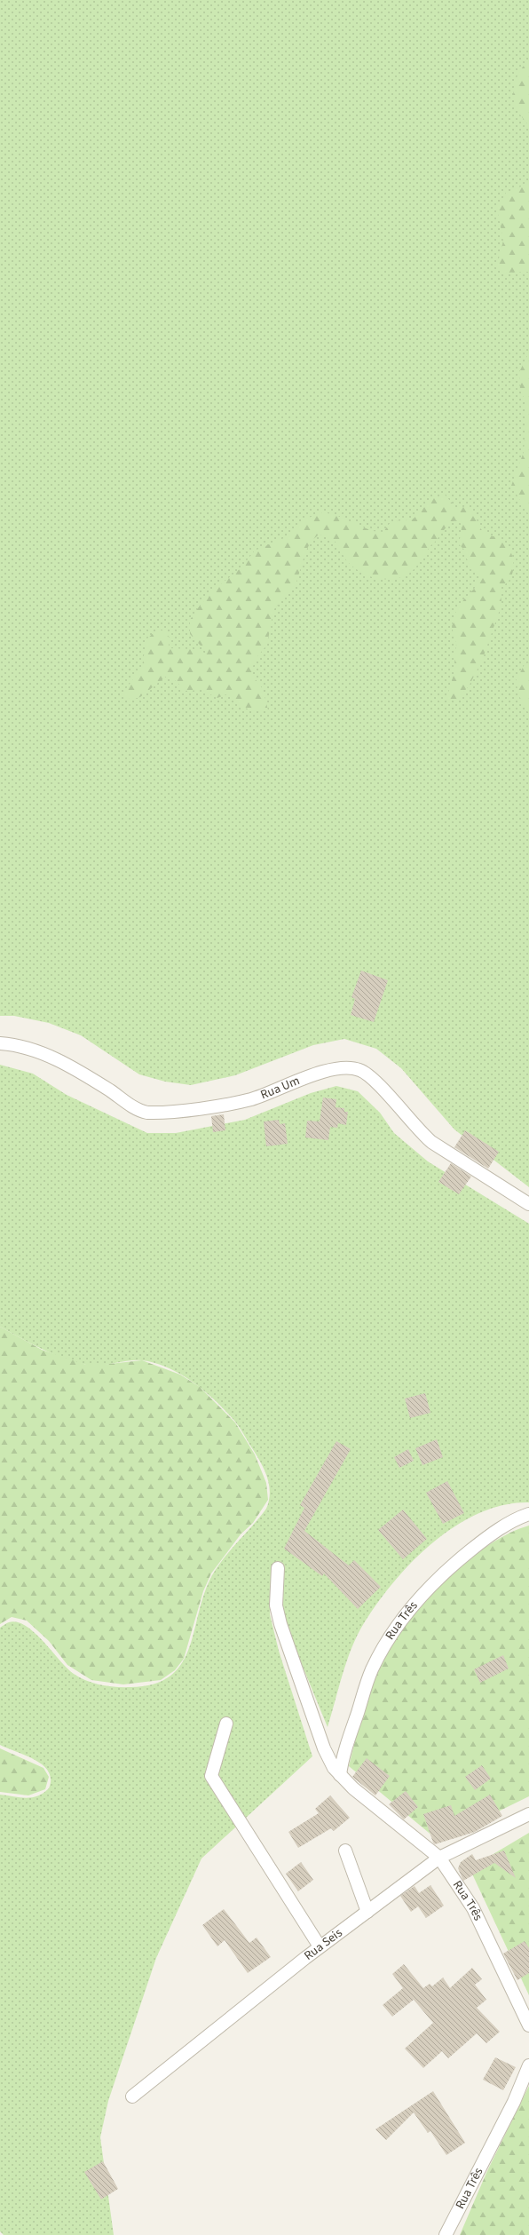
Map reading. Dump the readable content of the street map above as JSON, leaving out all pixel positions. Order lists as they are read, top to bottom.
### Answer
{
  "streets": {
    "street": ["Rua Um", "Rua Três", "Rua Seis"]
  },
  "crossings": [
    ["Rua Três", "Rua Seis"]
  ]
}
